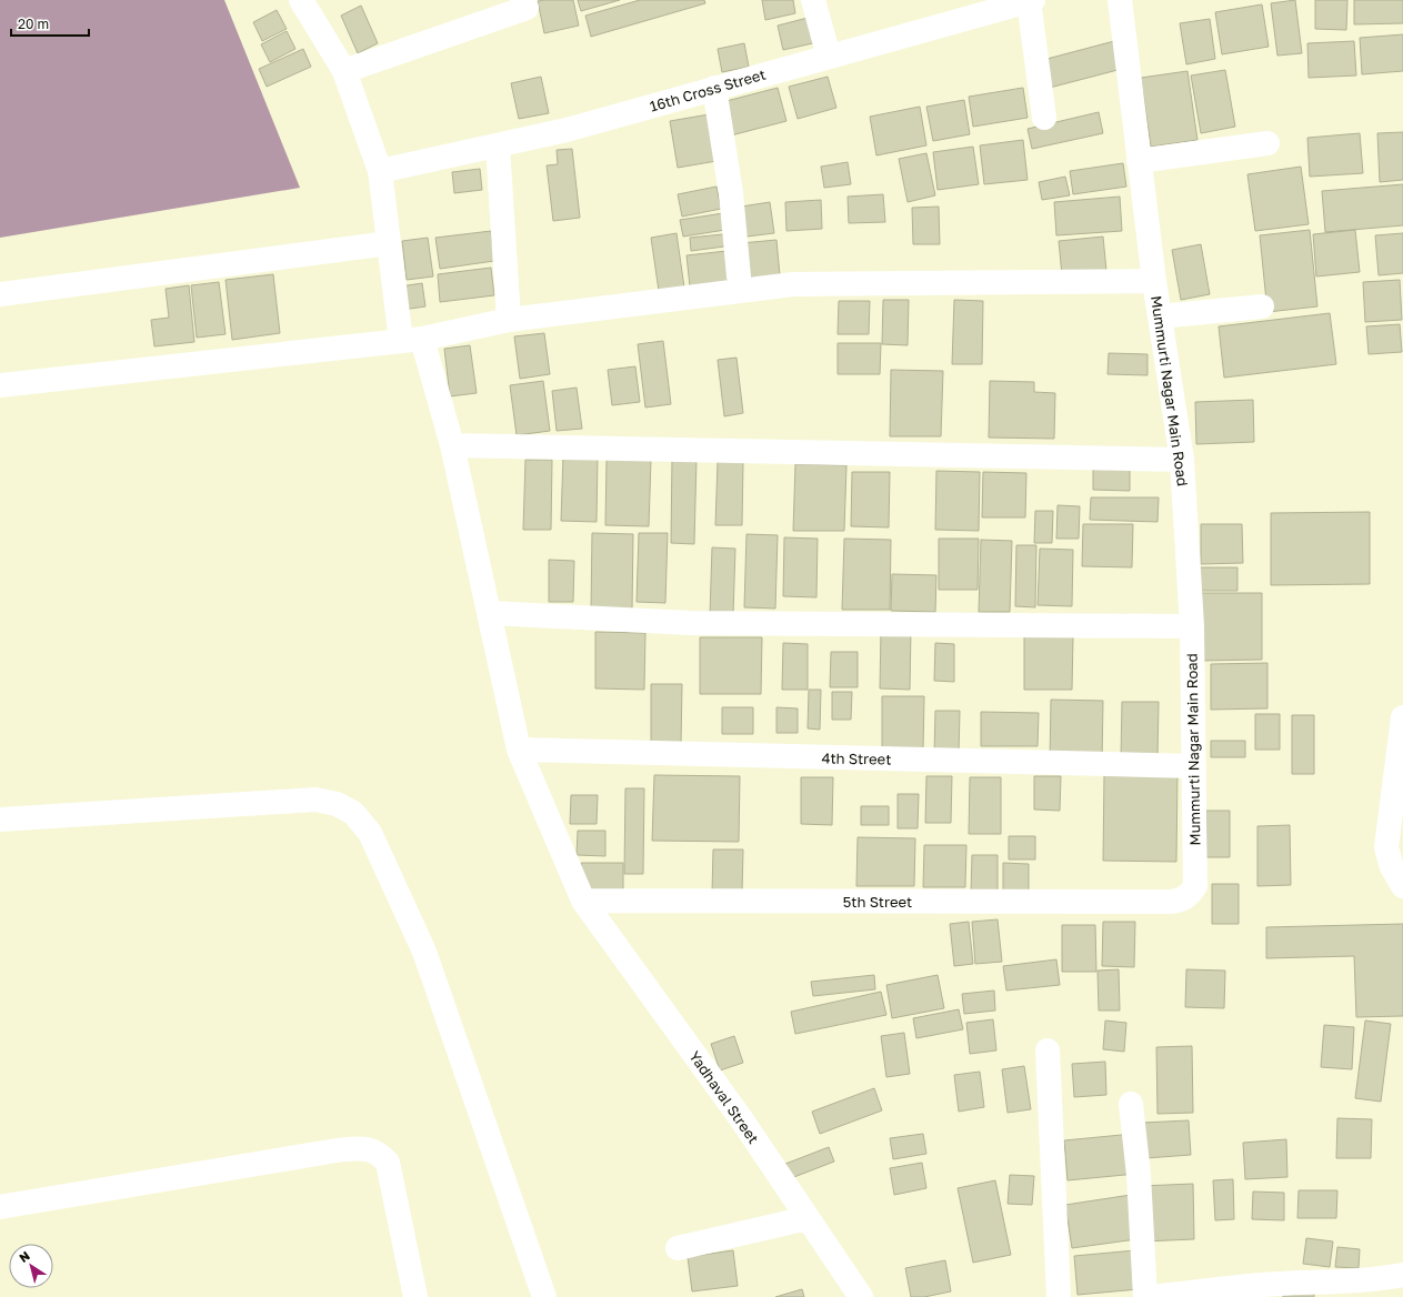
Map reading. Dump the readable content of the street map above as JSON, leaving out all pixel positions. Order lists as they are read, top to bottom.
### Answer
{
  "streets": {
    "street": [
      "16th Cross Street",
      "Mummurti Nagar Main Road",
      "4th Street",
      "5th Street",
      "Yadhaval Street"
    ]
  },
  "crossings": [
    ["16th Cross Street", "Yadhaval Street"],
    ["Mummurti Nagar Main Road", "4th Street"],
    ["Mummurti Nagar Main Road", "5th Street"],
    ["4th Street", "Yadhaval Street"],
    ["5th Street", "Yadhaval Street"]
  ],
  "scale_bar": "20 m",
  "north": "top left"
}
